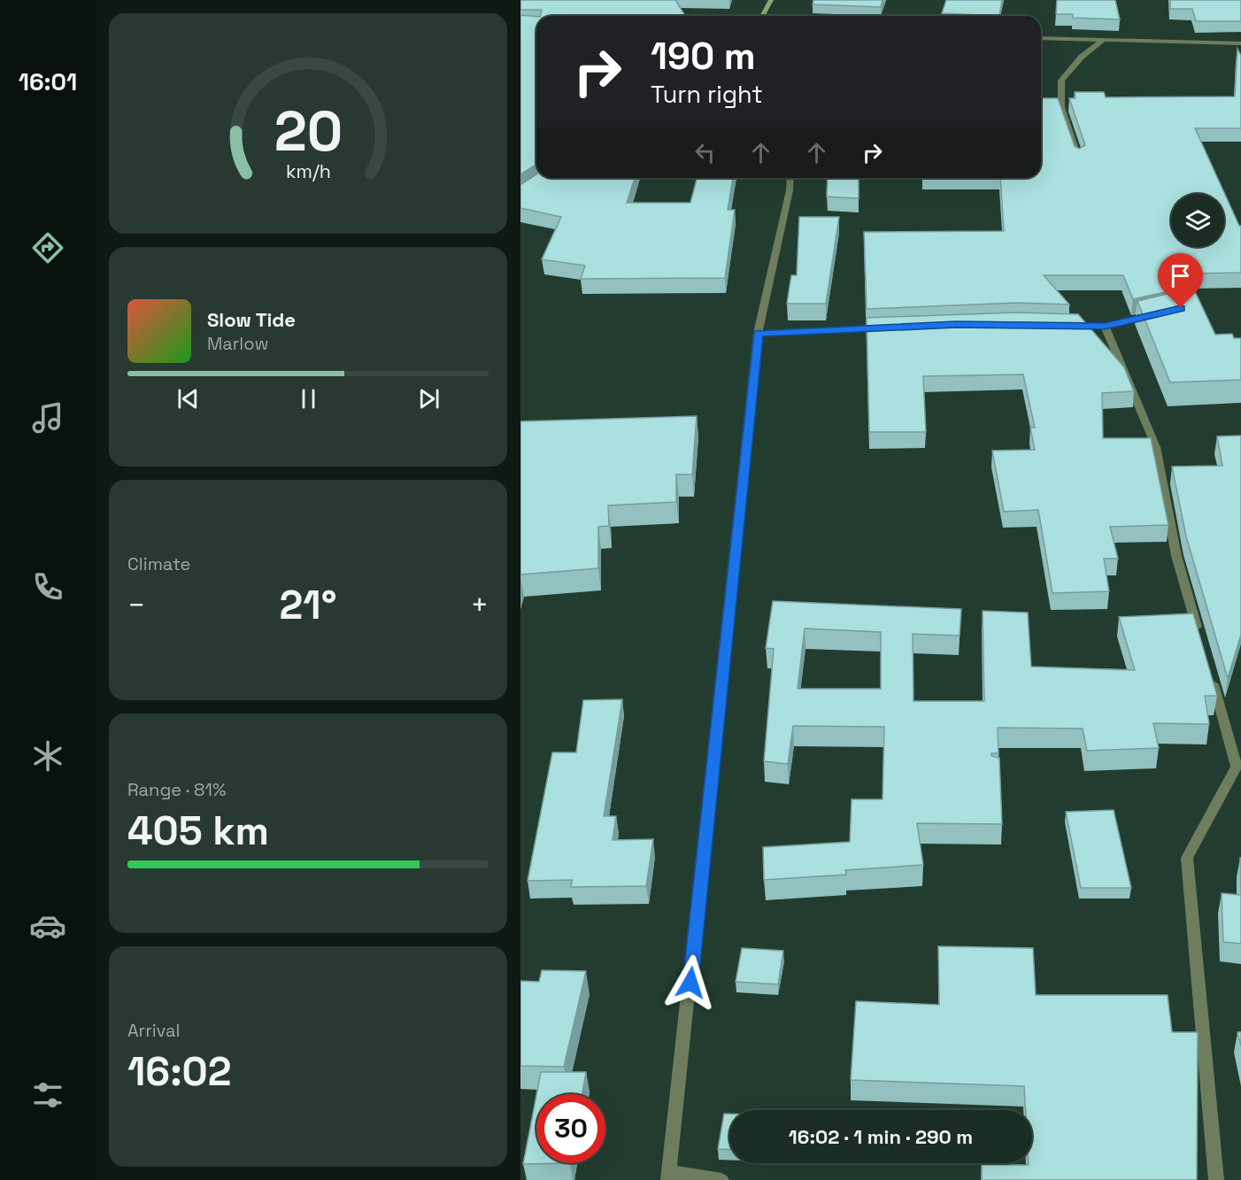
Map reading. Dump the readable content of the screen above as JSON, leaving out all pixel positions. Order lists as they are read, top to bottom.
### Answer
{
  "page": {
    "tabs": "16:01",
    "turn": ["190 m", "Turn right"],
    "song": ["Slow Tide", "Marlow"],
    "tile": [
      "Climate",
      ["Range · 81%", "405 km"],
      ["Arrival", "16:02"]
    ],
    "heat": ["−", "21°", "+"],
    "limit": "30",
    "trip": "16:02 · 1 min · 290 m",
    "gauge": ["20", "km/h"]
  }
}
